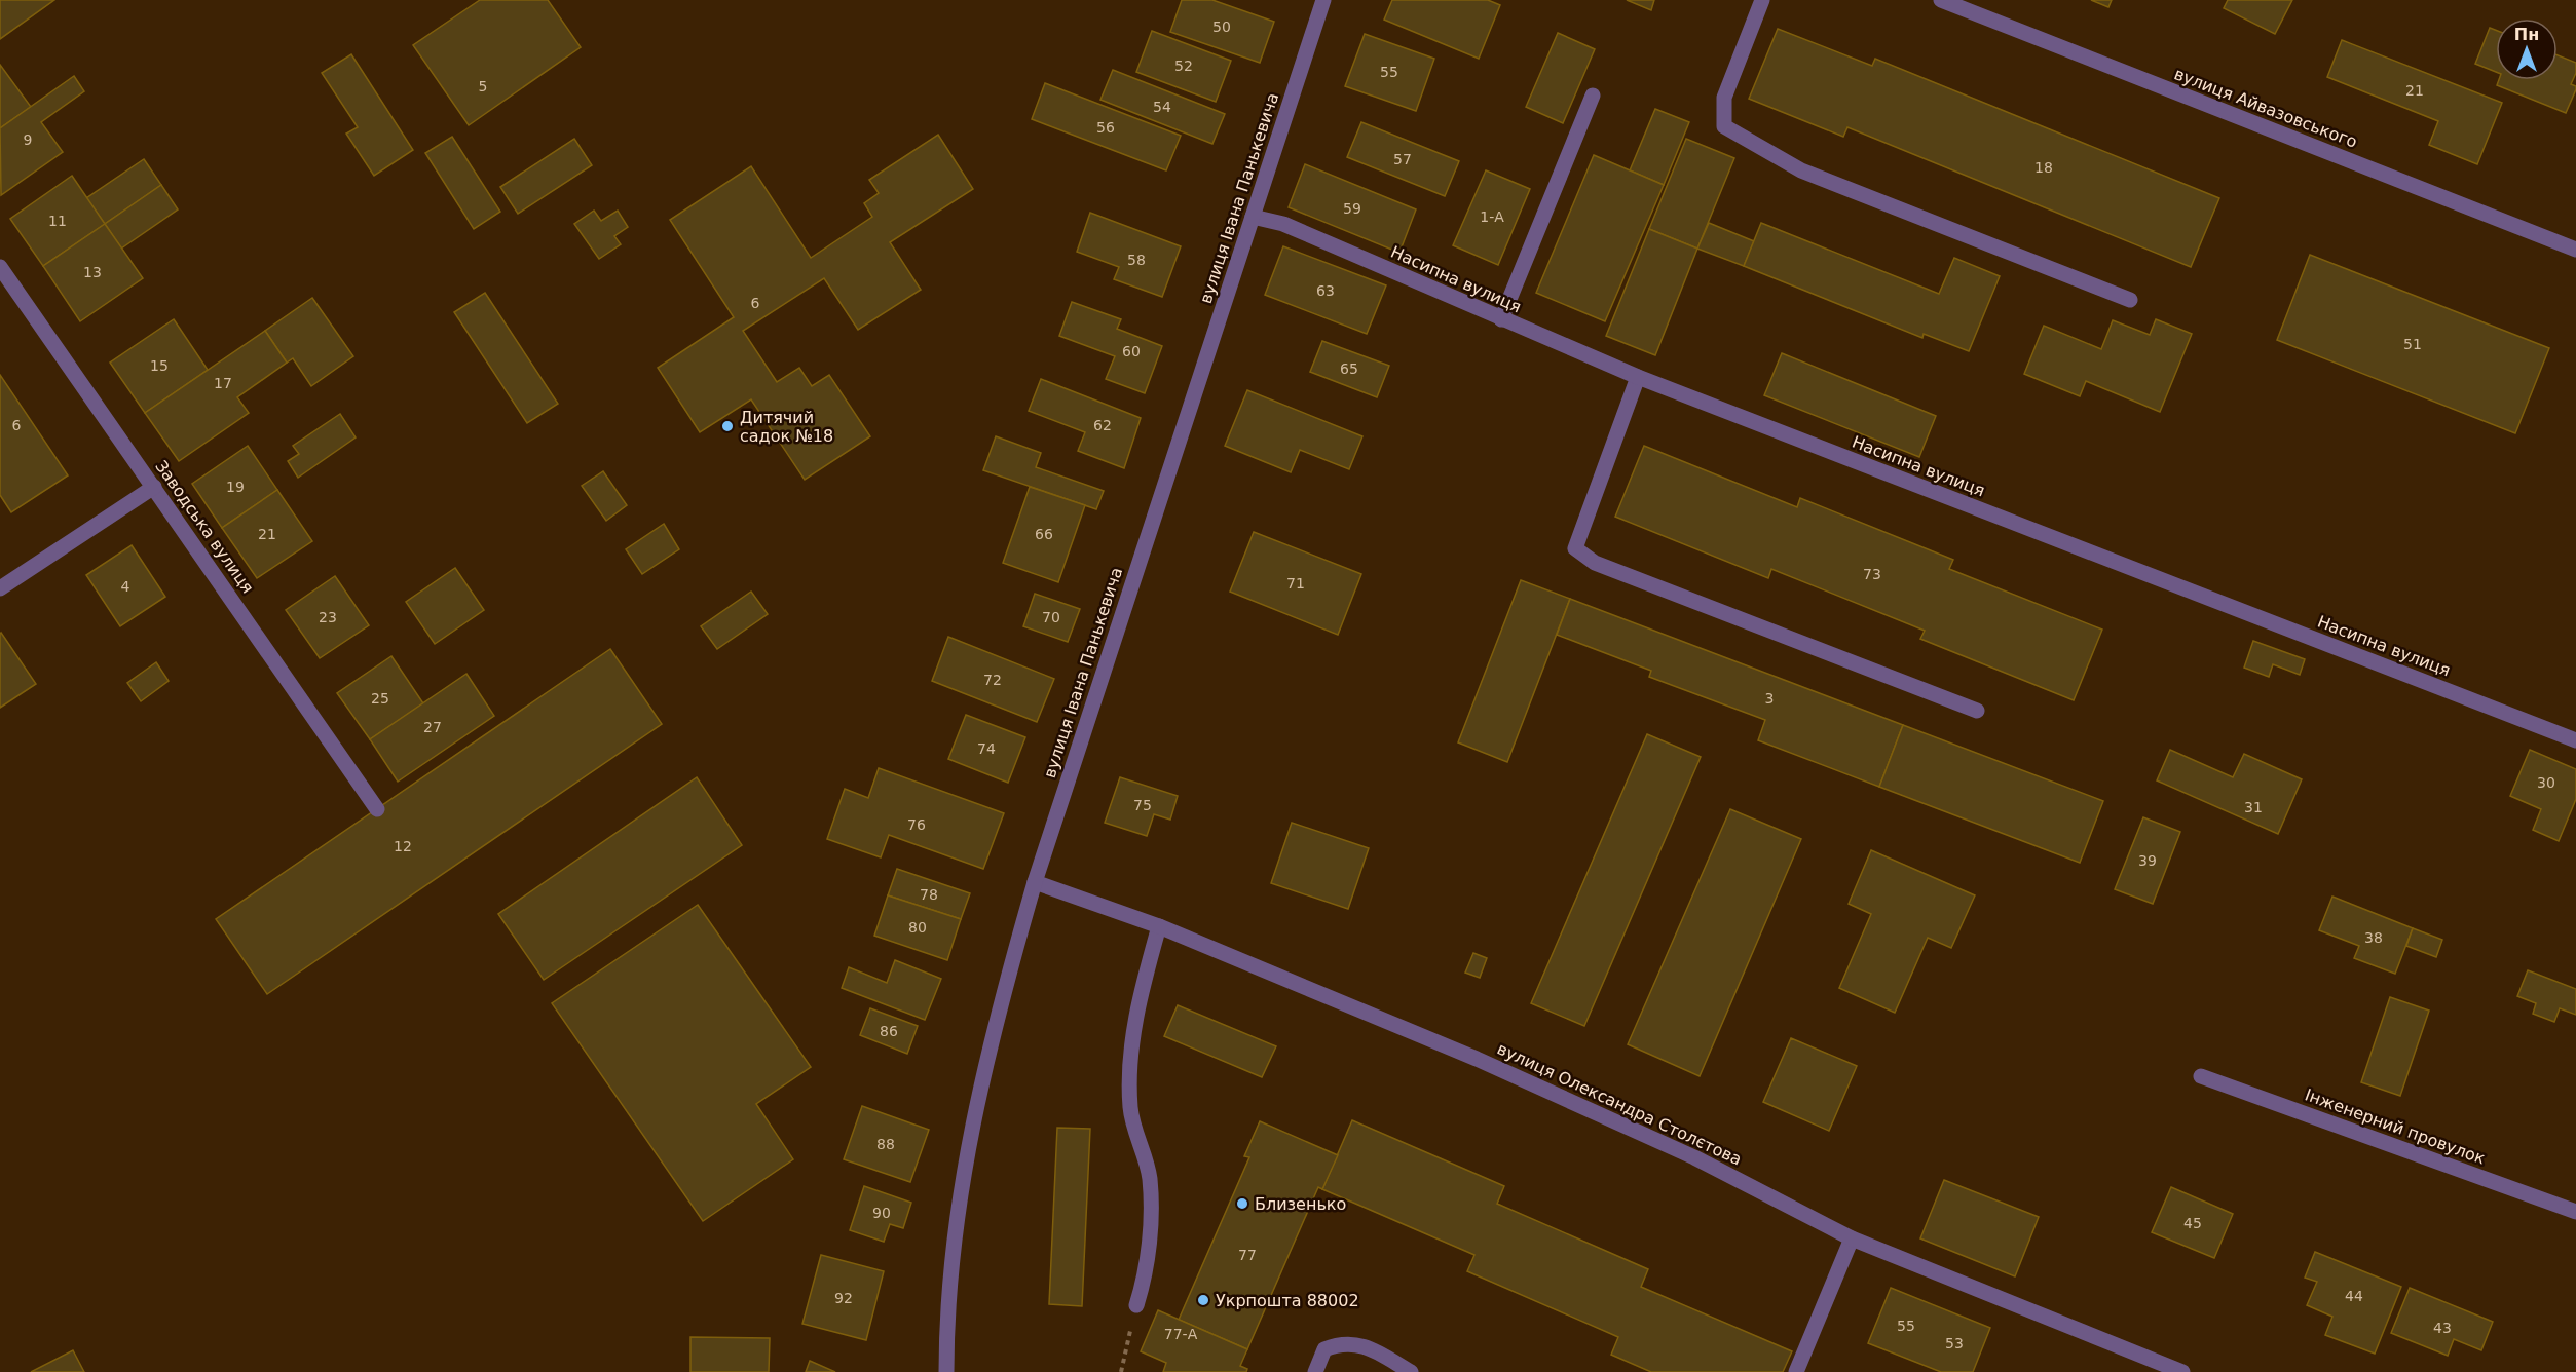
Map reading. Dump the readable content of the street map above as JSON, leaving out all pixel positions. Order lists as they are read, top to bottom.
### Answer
{
  "streets": {
    "street": [
      "вулиця Айвазовського",
      "вулиця Івана Панькевича",
      "Насипна вулиця",
      "Заводська вулиця",
      "вулиця Олександра Столєтова",
      "Інженерний провулок"
    ]
  },
  "crossings": [
    ["вулиця Івана Панькевича", "Насипна вулиця"],
    ["вулиця Івана Панькевича", "вулиця Олександра Столєтова"]
  ],
  "places": ["Дитячий садок №18", "Близенько", "Укрпошта 88002"],
  "house_numbers": [
    "50",
    "52",
    "55",
    "5",
    "21",
    "54",
    "56",
    "9",
    "57",
    "18",
    "59",
    "1-А",
    "11",
    "58",
    "13",
    "63",
    "6",
    "51",
    "60",
    "15",
    "65",
    "17",
    "6",
    "62",
    "19",
    "21",
    "66",
    "73",
    "71",
    "4",
    "23",
    "70",
    "72",
    "25",
    "3",
    "27",
    "74",
    "30",
    "75",
    "31",
    "76",
    "12",
    "39",
    "78",
    "80",
    "38",
    "86",
    "88",
    "90",
    "45",
    "77",
    "44",
    "92",
    "55",
    "43",
    "77-А",
    "53"
  ],
  "north": "top"
}
